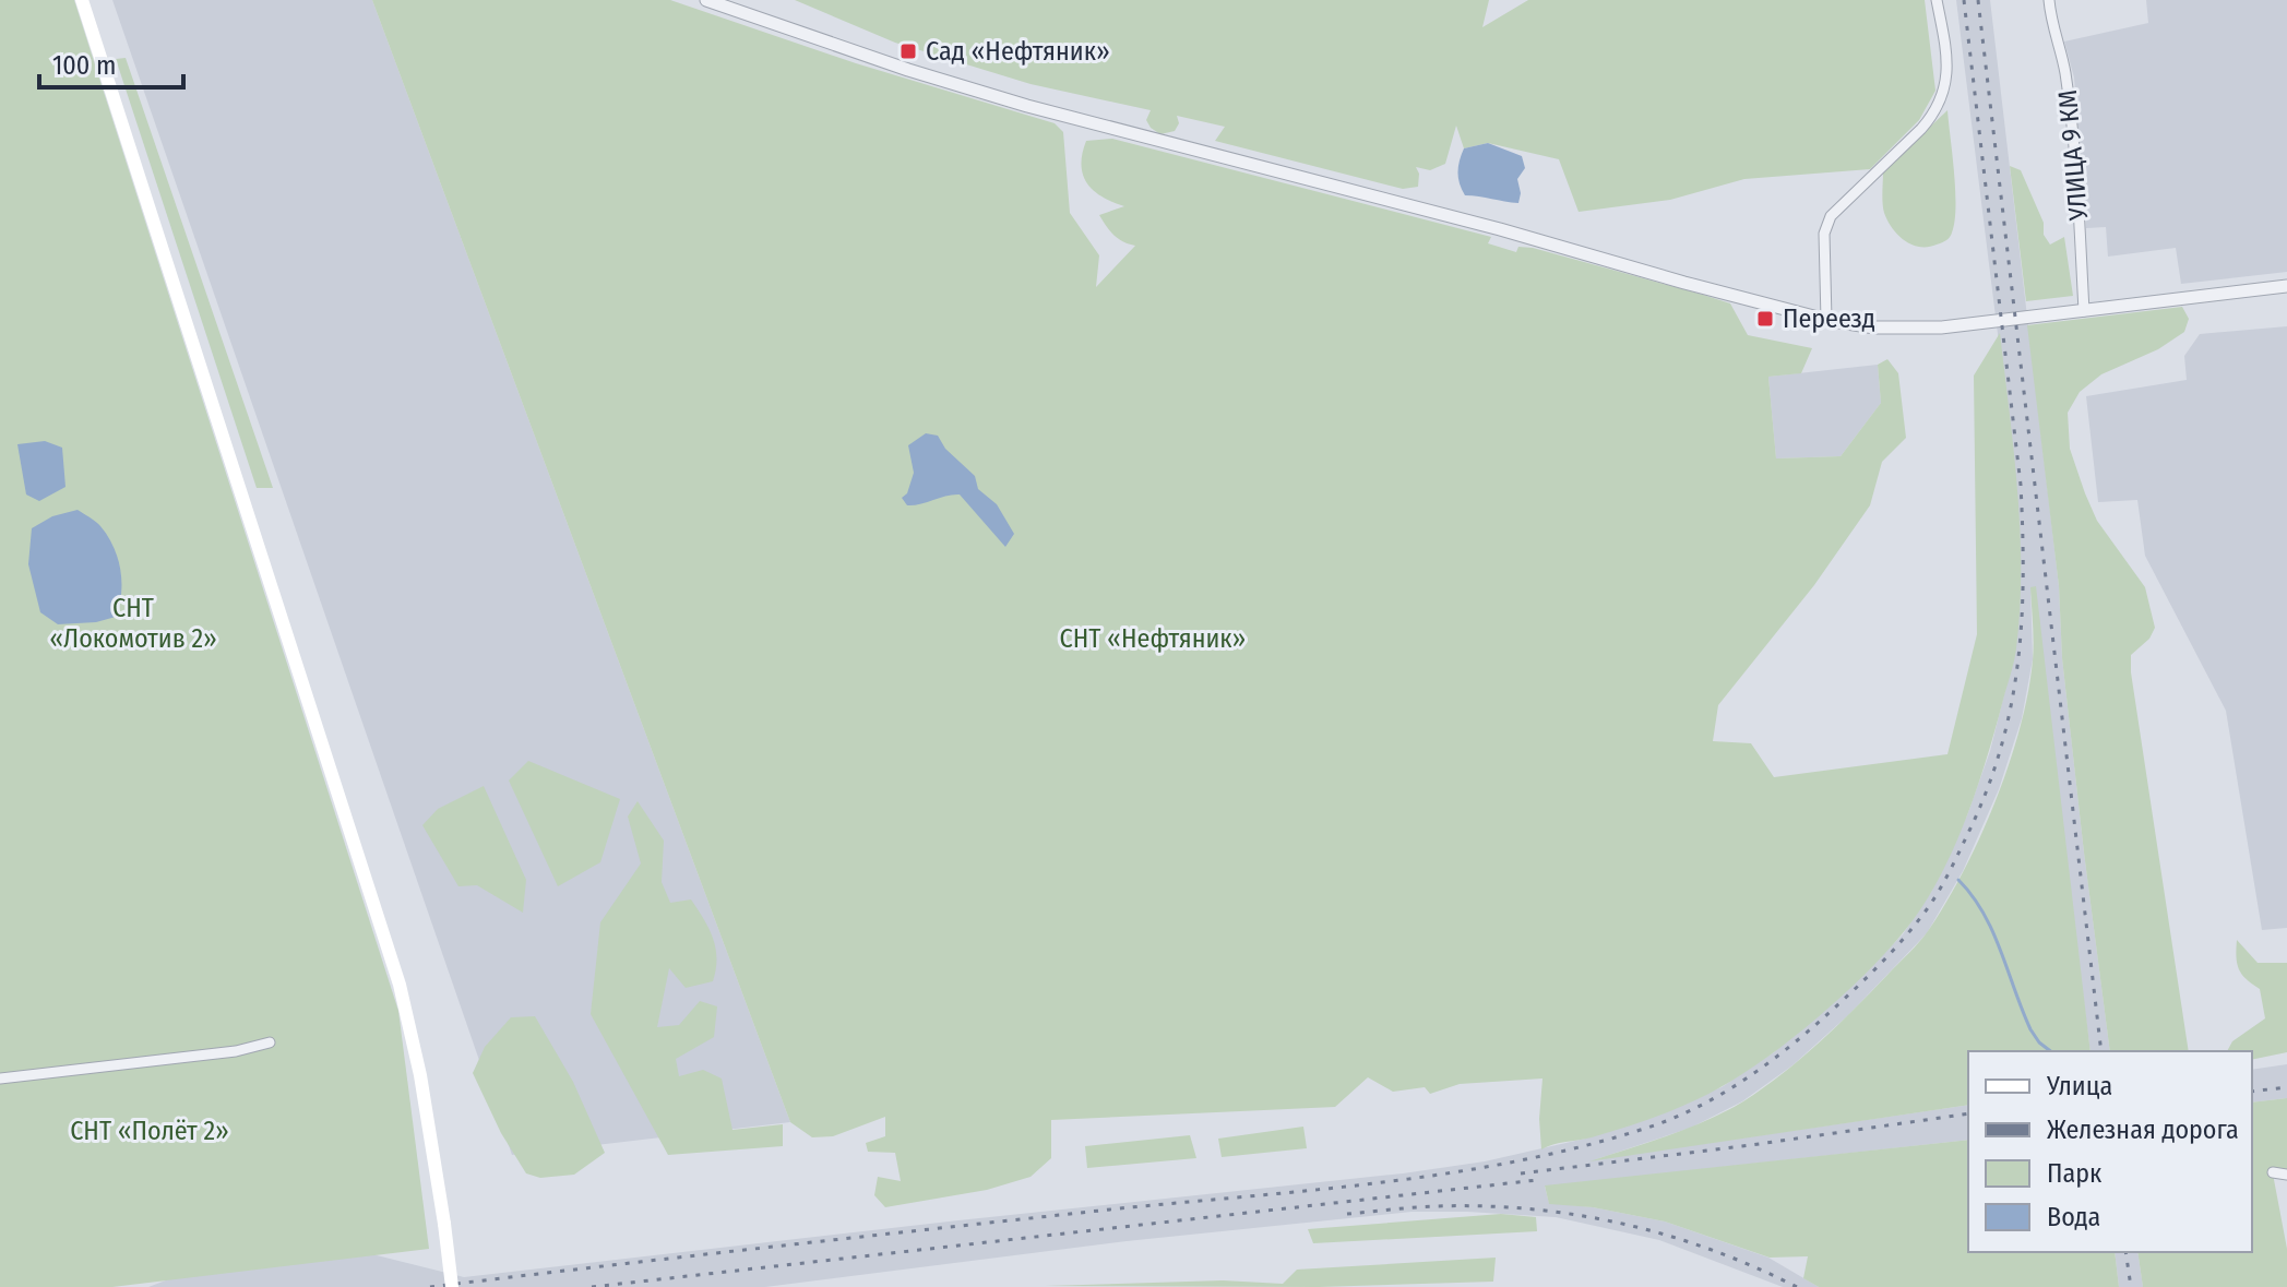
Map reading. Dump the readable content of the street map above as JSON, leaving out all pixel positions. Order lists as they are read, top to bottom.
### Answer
{
  "streets": {
    "street": ["УЛИЦА 9 КМ"]
  },
  "parks": ["СНТ «Локомотив 2»", "СНТ «Нефтяник»", "СНТ «Полёт 2»"],
  "places": {
    "transit": ["Сад «Нефтяник»", "Переезд"]
  },
  "legend": [
    "Улица",
    "Железная дорога",
    "Парк",
    "Вода"
  ],
  "scale_bar": "100 m"
}
